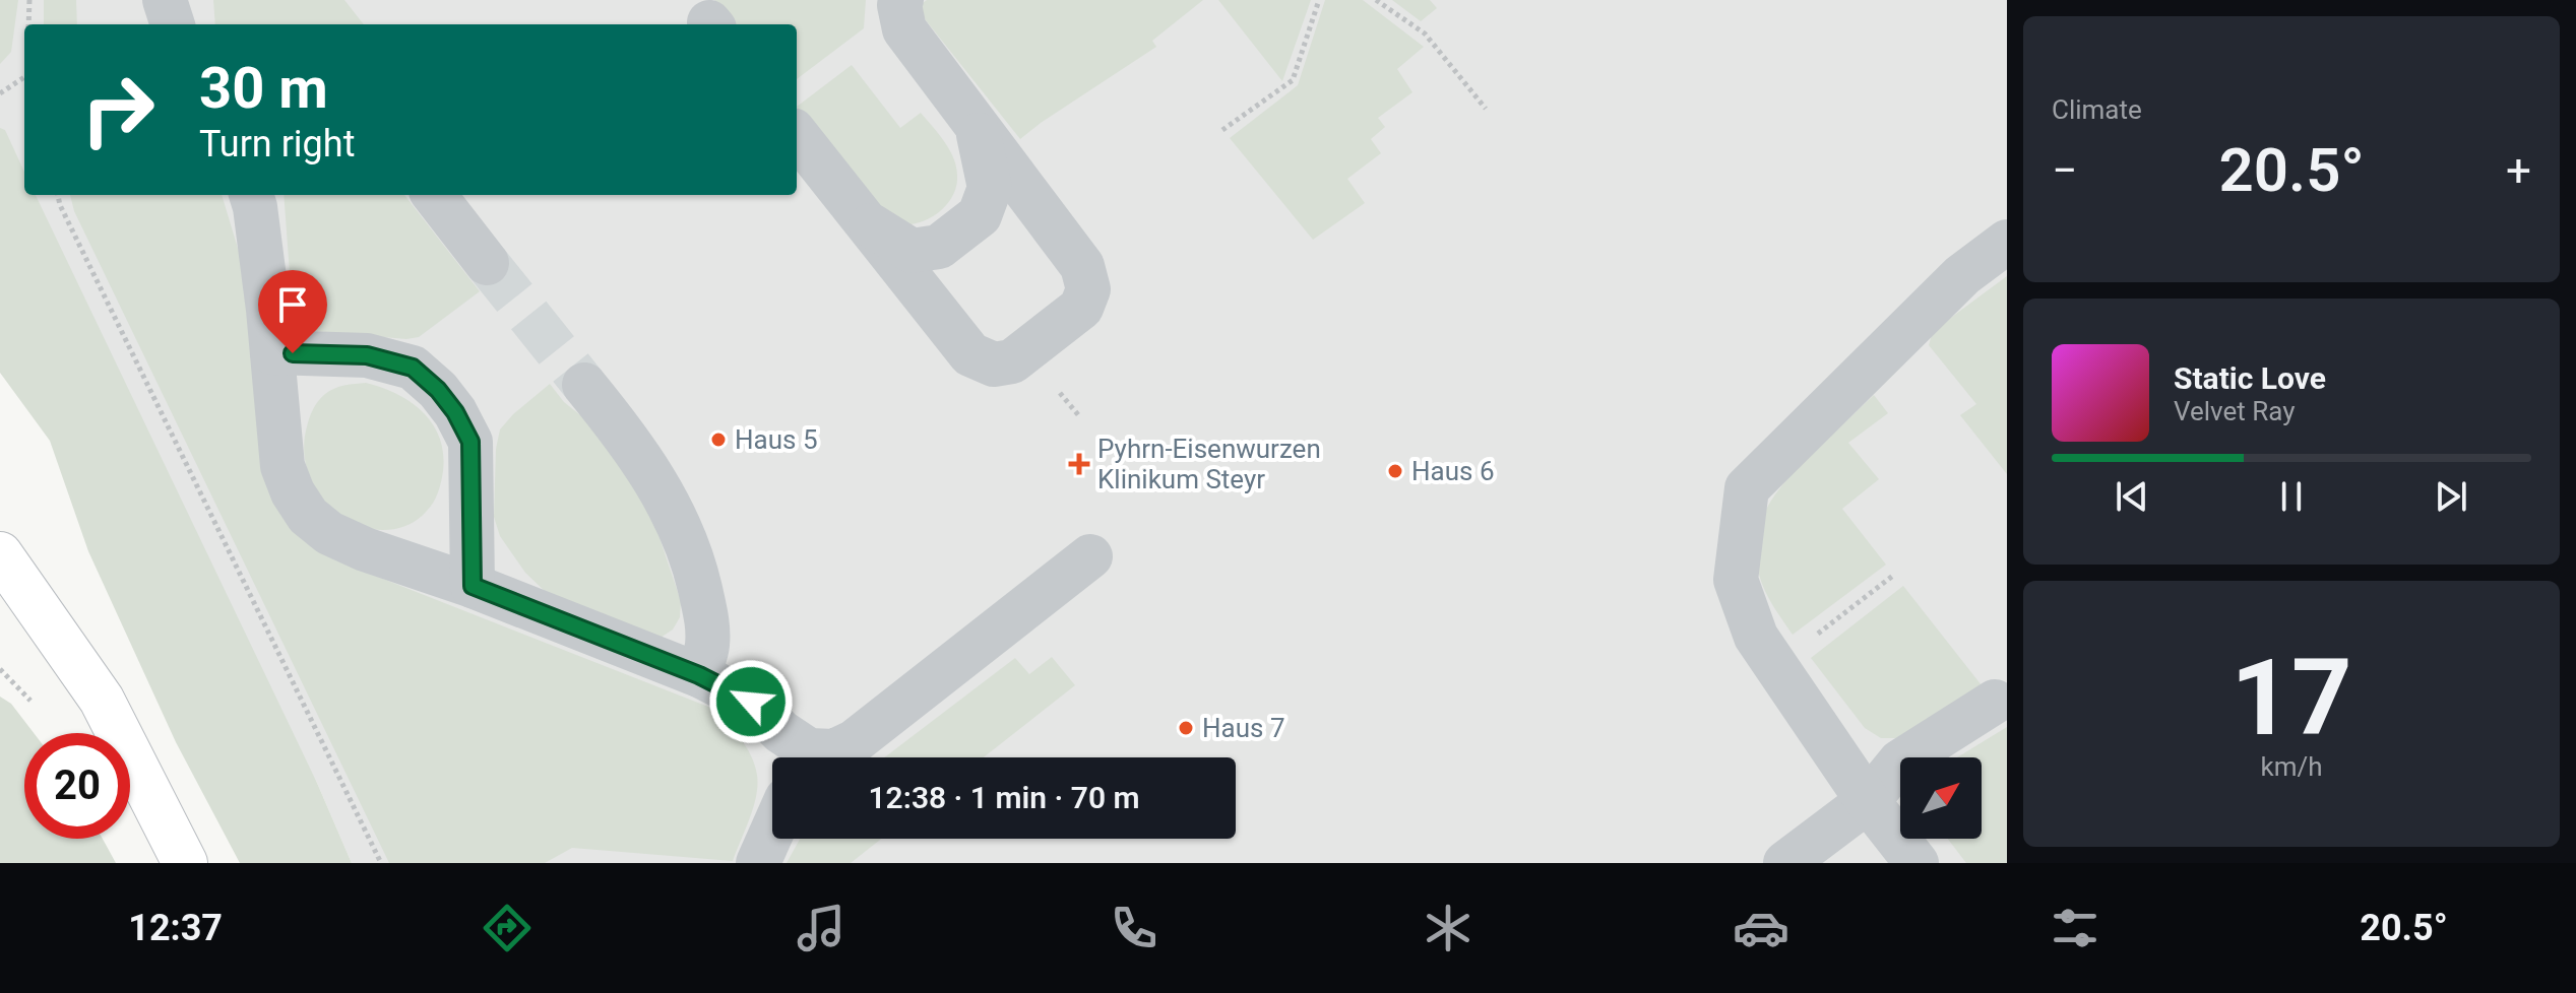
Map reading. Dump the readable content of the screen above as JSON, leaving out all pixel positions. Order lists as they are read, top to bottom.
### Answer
{
  "places": {
    "other": ["Haus 5", "Haus 6", "Haus 7"],
    "health": ["Pyhrn-Eisenwurzen Klinikum Steyr"]
  },
  "north": "top right",
  "page": {
    "tile": [
      "Climate",
      ["17", "km/h"]
    ],
    "turn": ["30 m", "Turn right"],
    "heat": ["−", "20.5°", "+"],
    "song": ["Static Love", "Velvet Ray"],
    "limit": "20",
    "trip": "12:38 · 1 min · 70 m",
    "tabs": ["12:37", "20.5°"]
  }
}
